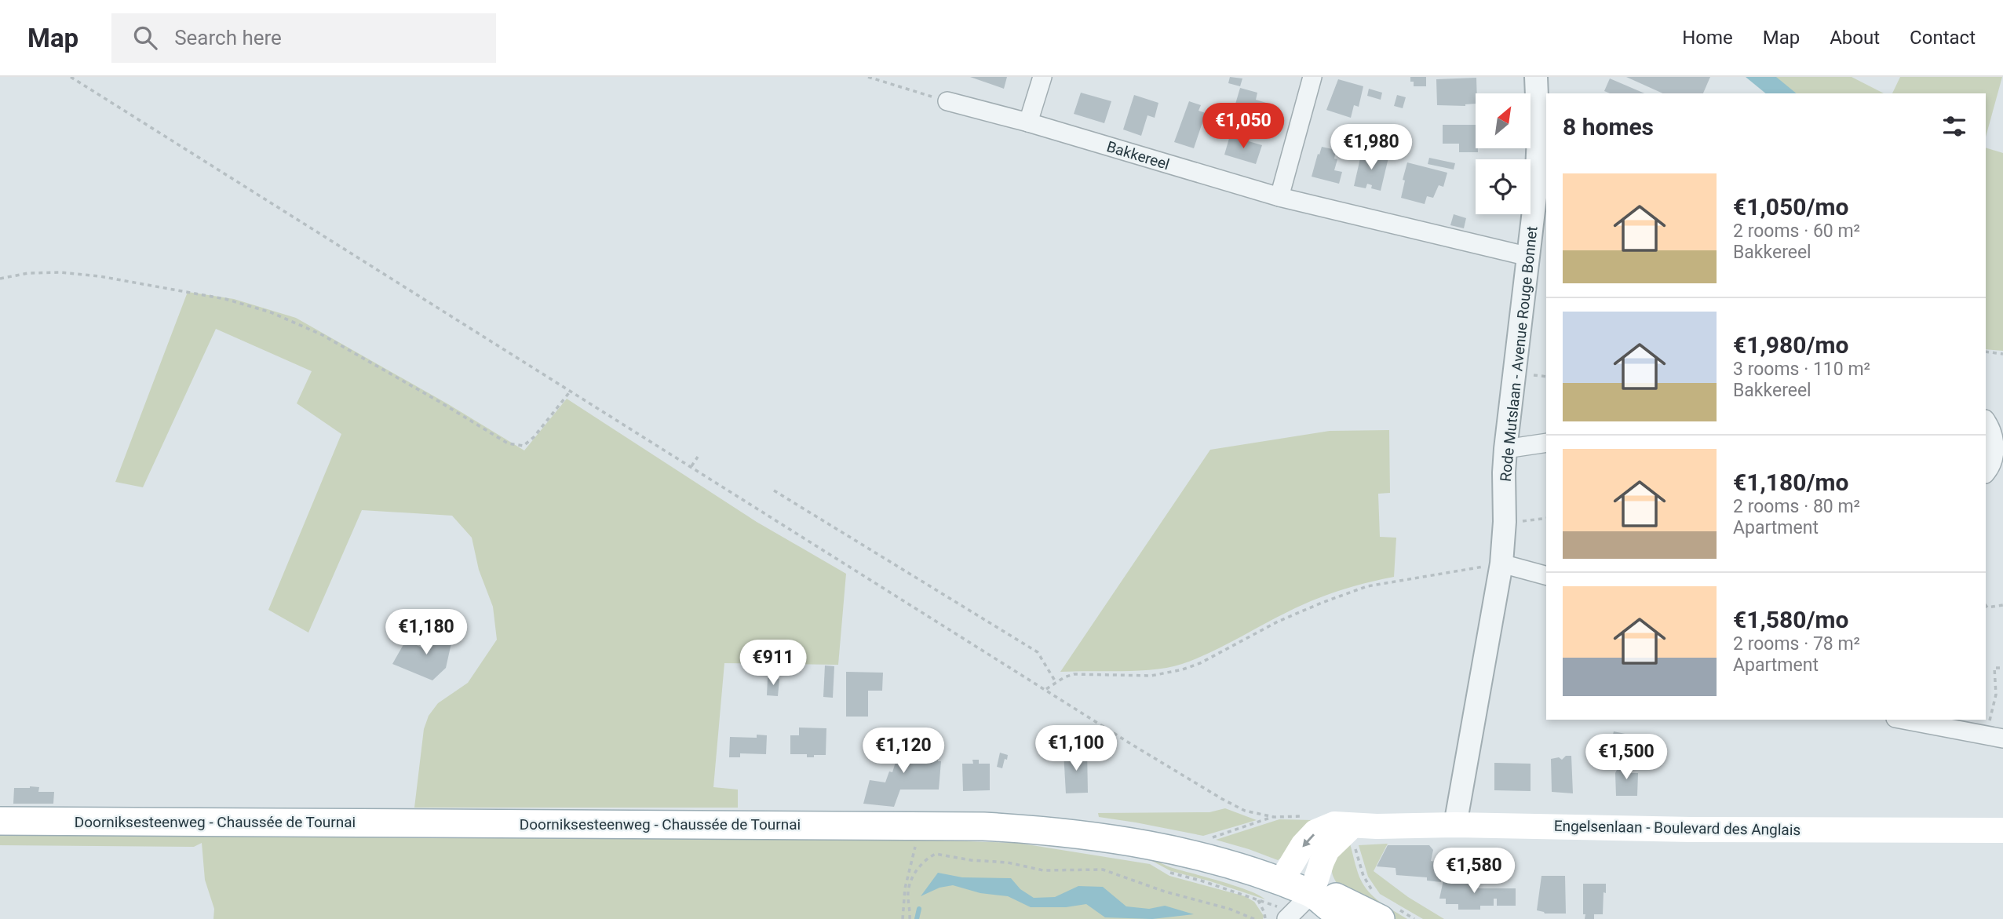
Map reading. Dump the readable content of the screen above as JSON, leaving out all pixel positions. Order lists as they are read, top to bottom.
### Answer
{
  "streets": {
    "main road": ["Doorniksesteenweg - Chaussée de Tournai", "Engelsenlaan - Boulevard des Anglais"],
    "street": ["Bakkereel", "Rode Mutslaan - Avenue Rouge Bonnet"]
  },
  "crossings": [
    ["Bakkereel", "Rode Mutslaan - Avenue Rouge Bonnet"],
    ["Rode Mutslaan - Avenue Rouge Bonnet", "Engelsenlaan - Boulevard des Anglais"],
    ["Doorniksesteenweg - Chaussée de Tournai", "Engelsenlaan - Boulevard des Anglais"]
  ],
  "north": "top right",
  "page": {
    "header": "Map",
    "search": "Search here",
    "nav": [
      "Home",
      "Map",
      "About",
      "Contact"
    ],
    "heading": "8 homes",
    "price": [
      "€1,050",
      "€1,980",
      "€1,180",
      "€911",
      "€1,100",
      "€1,120",
      "€1,500",
      "€1,580"
    ],
    "list": [
      {
        "name": "€1,050/mo",
        "note": "2 rooms · 60 m² · Bakkereel"
      },
      {
        "name": "€1,980/mo",
        "note": "3 rooms · 110 m² · Bakkereel"
      },
      {
        "name": "€1,180/mo",
        "note": "2 rooms · 80 m² · Apartment"
      },
      {
        "name": "€1,580/mo",
        "note": "2 rooms · 78 m² · Apartment"
      }
    ]
  }
}
